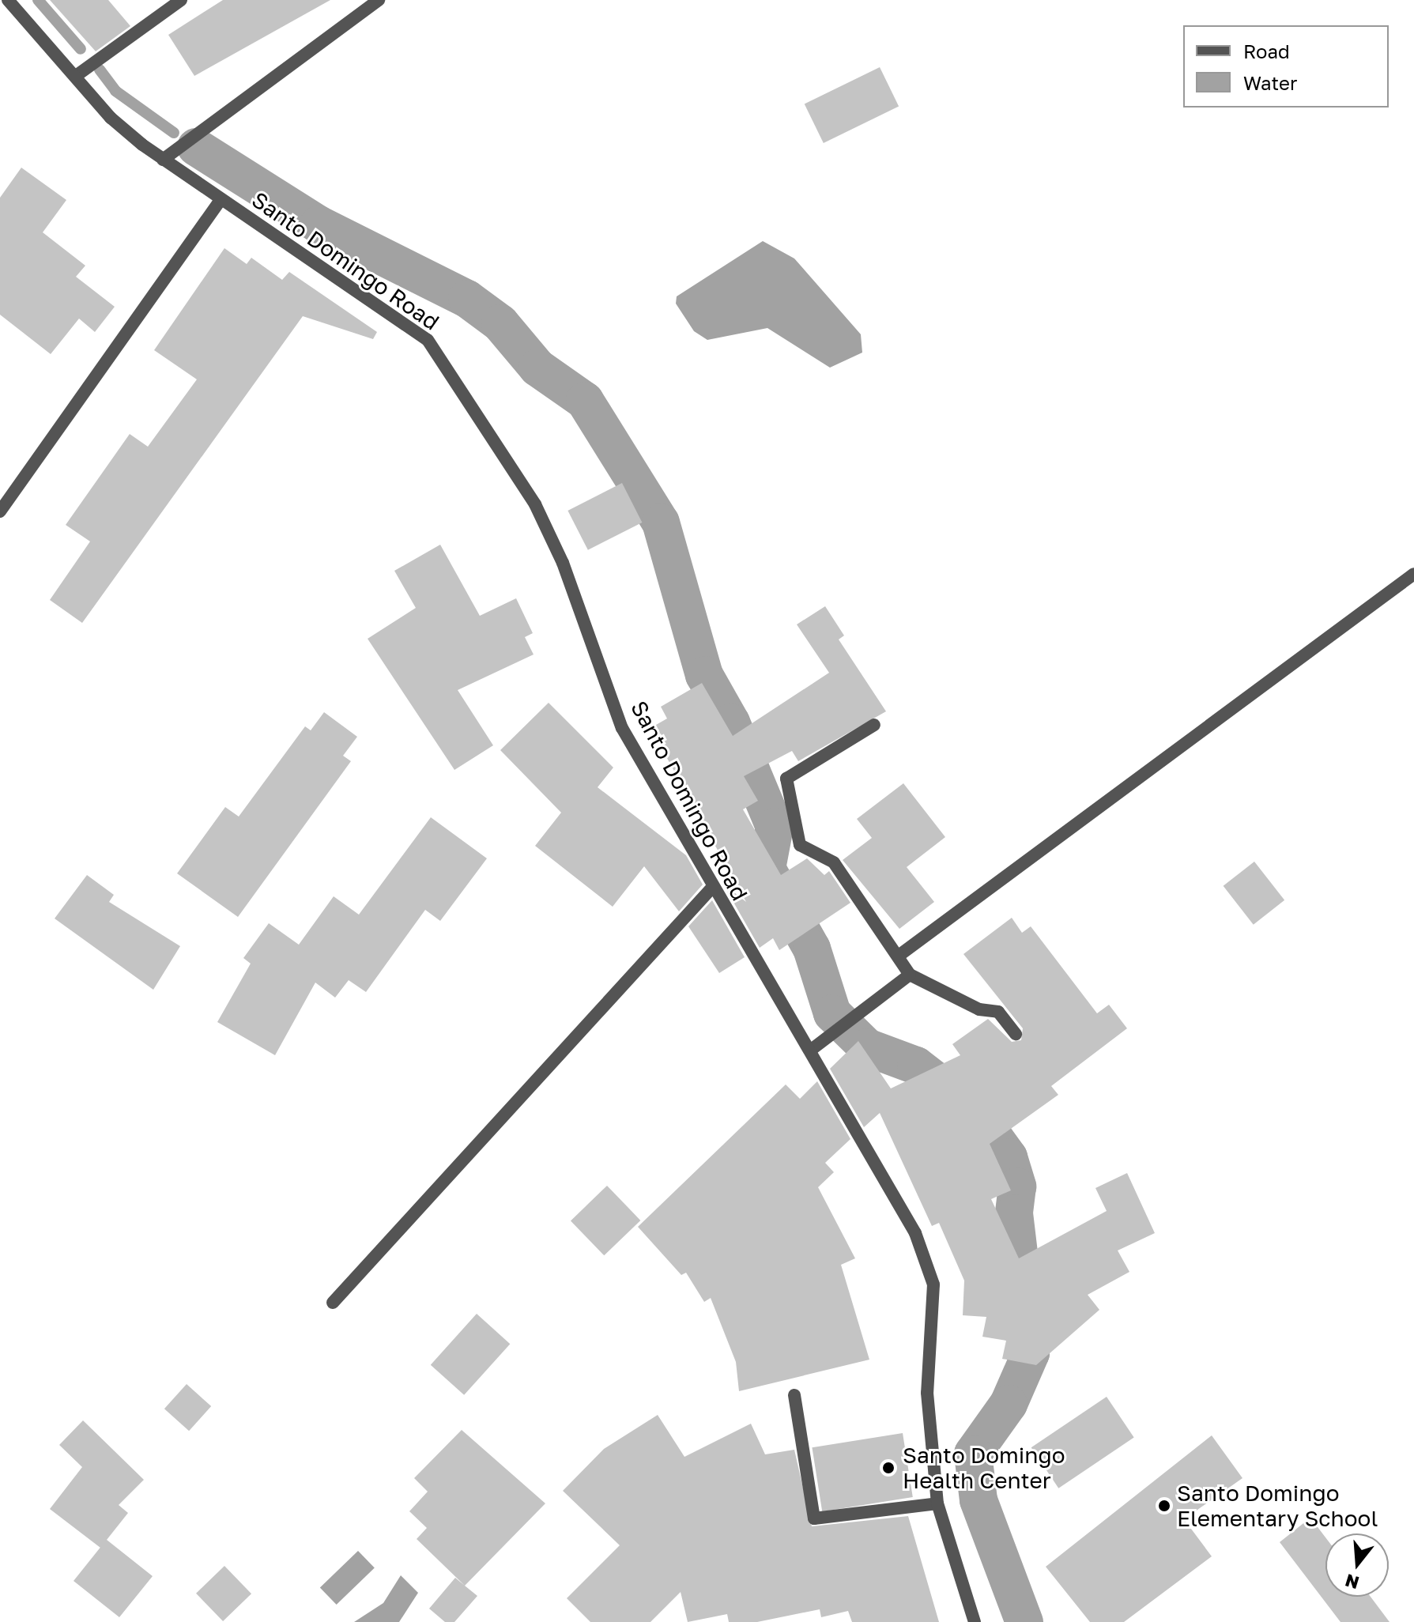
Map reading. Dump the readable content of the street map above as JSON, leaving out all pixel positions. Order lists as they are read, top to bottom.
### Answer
{
  "streets": {
    "street": ["Santo Domingo Road"]
  },
  "places": ["Santo Domingo Health Center", "Santo Domingo Elementary School"],
  "legend": ["Road", "Water"],
  "north": "bottom"
}
